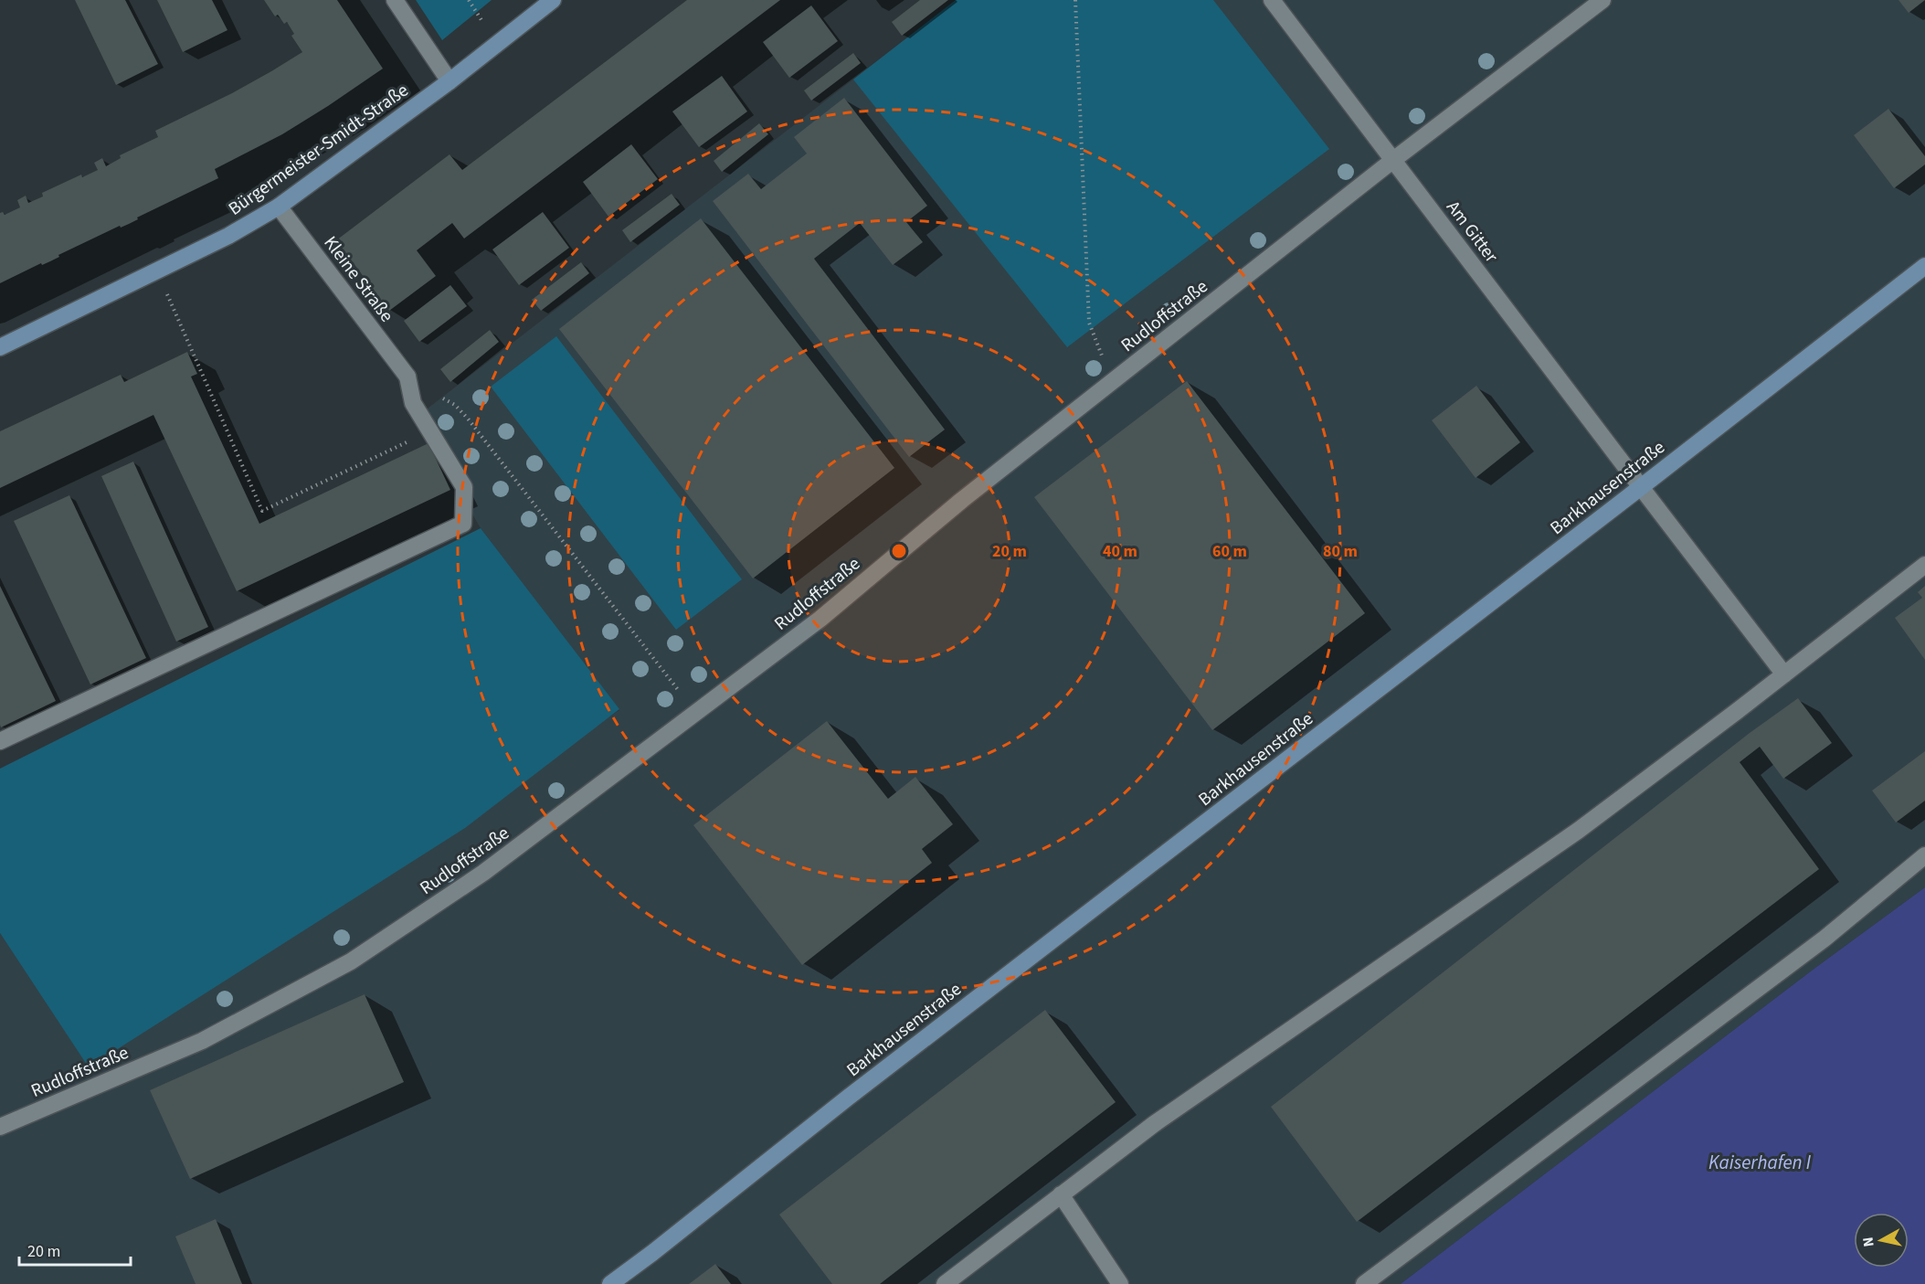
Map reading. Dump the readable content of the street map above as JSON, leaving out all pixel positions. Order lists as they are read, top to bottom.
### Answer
{
  "streets": {
    "main road": ["Bürgermeister-Smidt-Straße", "Barkhausenstraße"],
    "street": ["Am Gitter", "Kleine Straße", "Rudloffstraße"]
  },
  "crossings": [
    ["Bürgermeister-Smidt-Straße", "Kleine Straße"],
    ["Am Gitter", "Rudloffstraße"],
    ["Am Gitter", "Barkhausenstraße"]
  ],
  "water": ["Kaiserhafen I"],
  "scale_bar": "20 m",
  "north": "left",
  "rings": [
    "20 m",
    "40 m",
    "60 m",
    "80 m"
  ]
}
